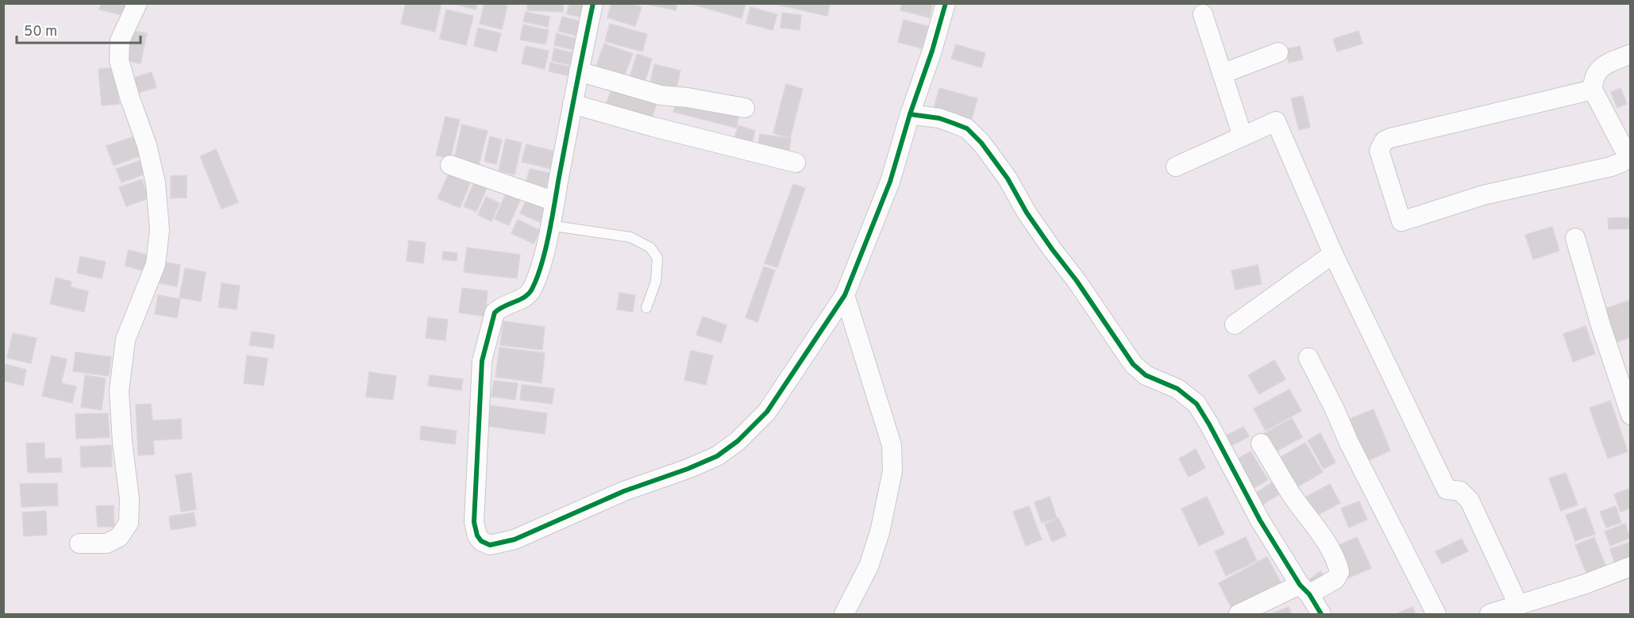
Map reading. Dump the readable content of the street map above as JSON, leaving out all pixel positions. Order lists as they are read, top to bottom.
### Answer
{
  "scale_bar": "50 m"
}
